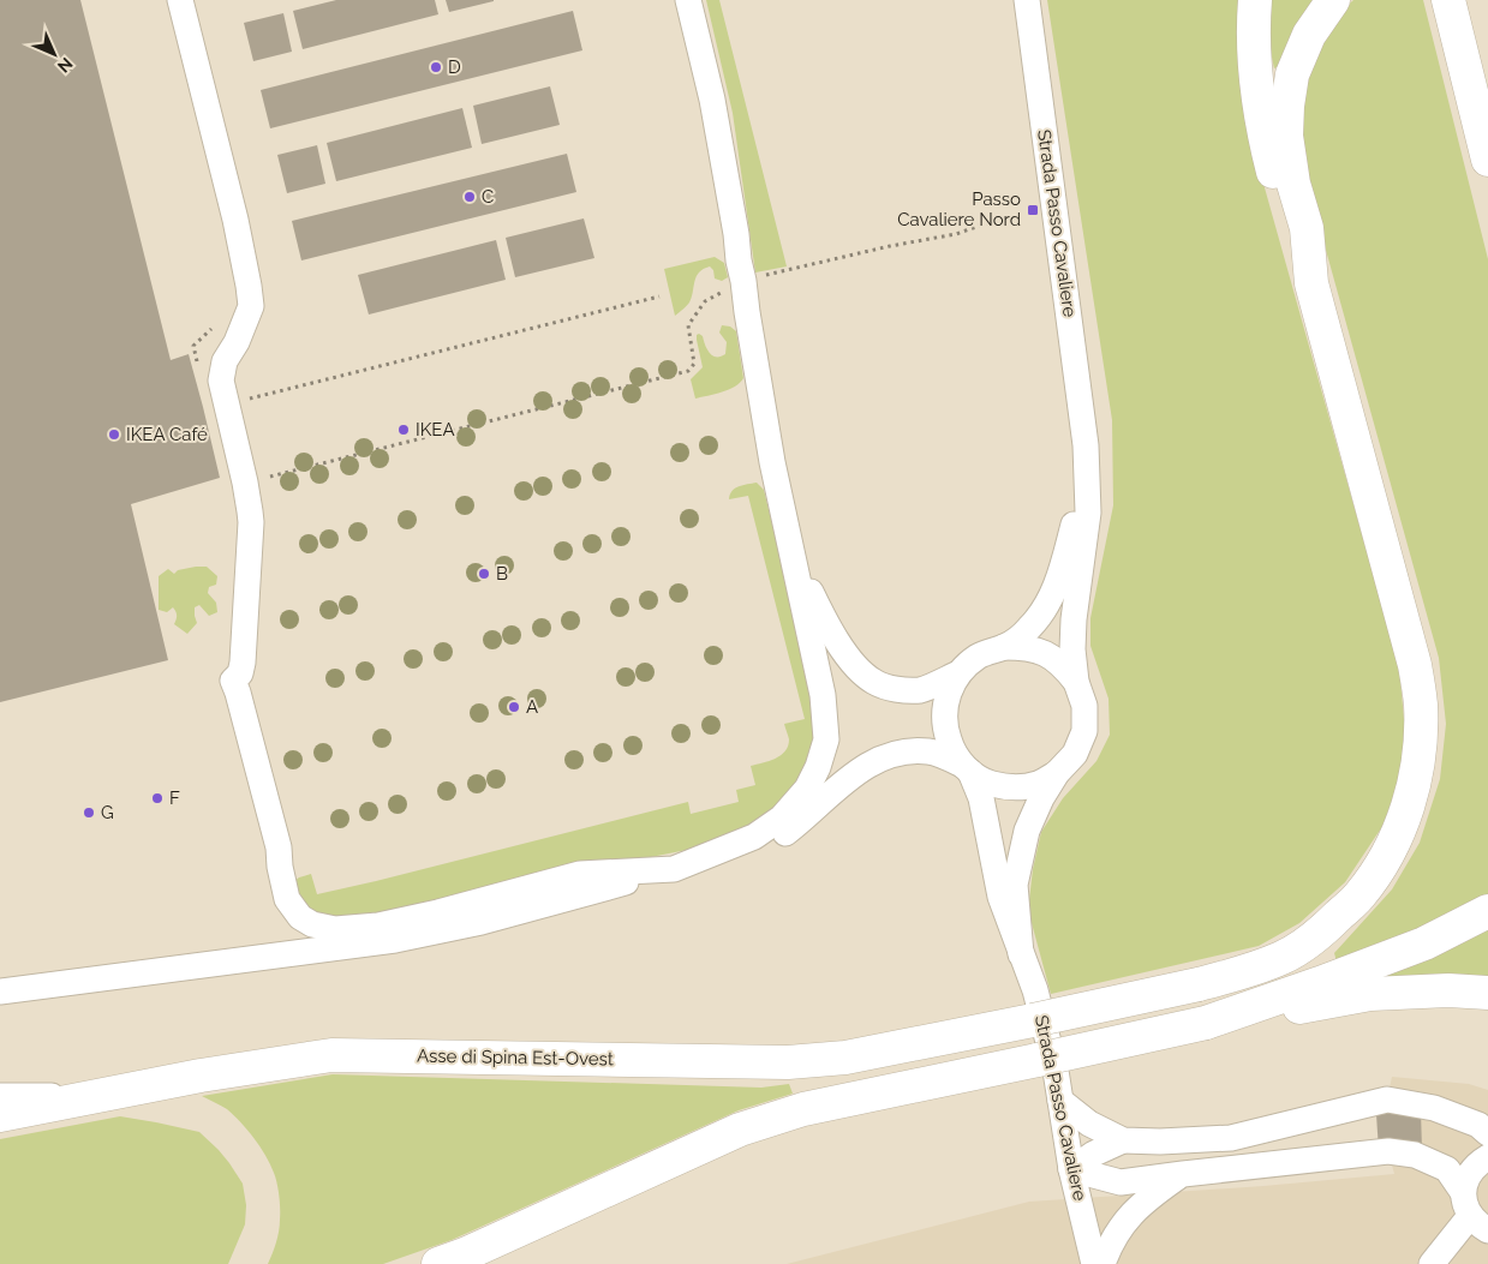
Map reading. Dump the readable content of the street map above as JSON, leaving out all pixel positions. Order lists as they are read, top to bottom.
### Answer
{
  "streets": {
    "main road": ["Asse di Spina Est-Ovest"],
    "street": ["Strada Passo Cavaliere"]
  },
  "places": {
    "other": [
      "D",
      "C",
      "IKEA",
      "IKEA Café",
      "B",
      "A",
      "F",
      "G"
    ],
    "transit": ["Passo Cavaliere Nord"]
  },
  "north": "bottom right"
}
